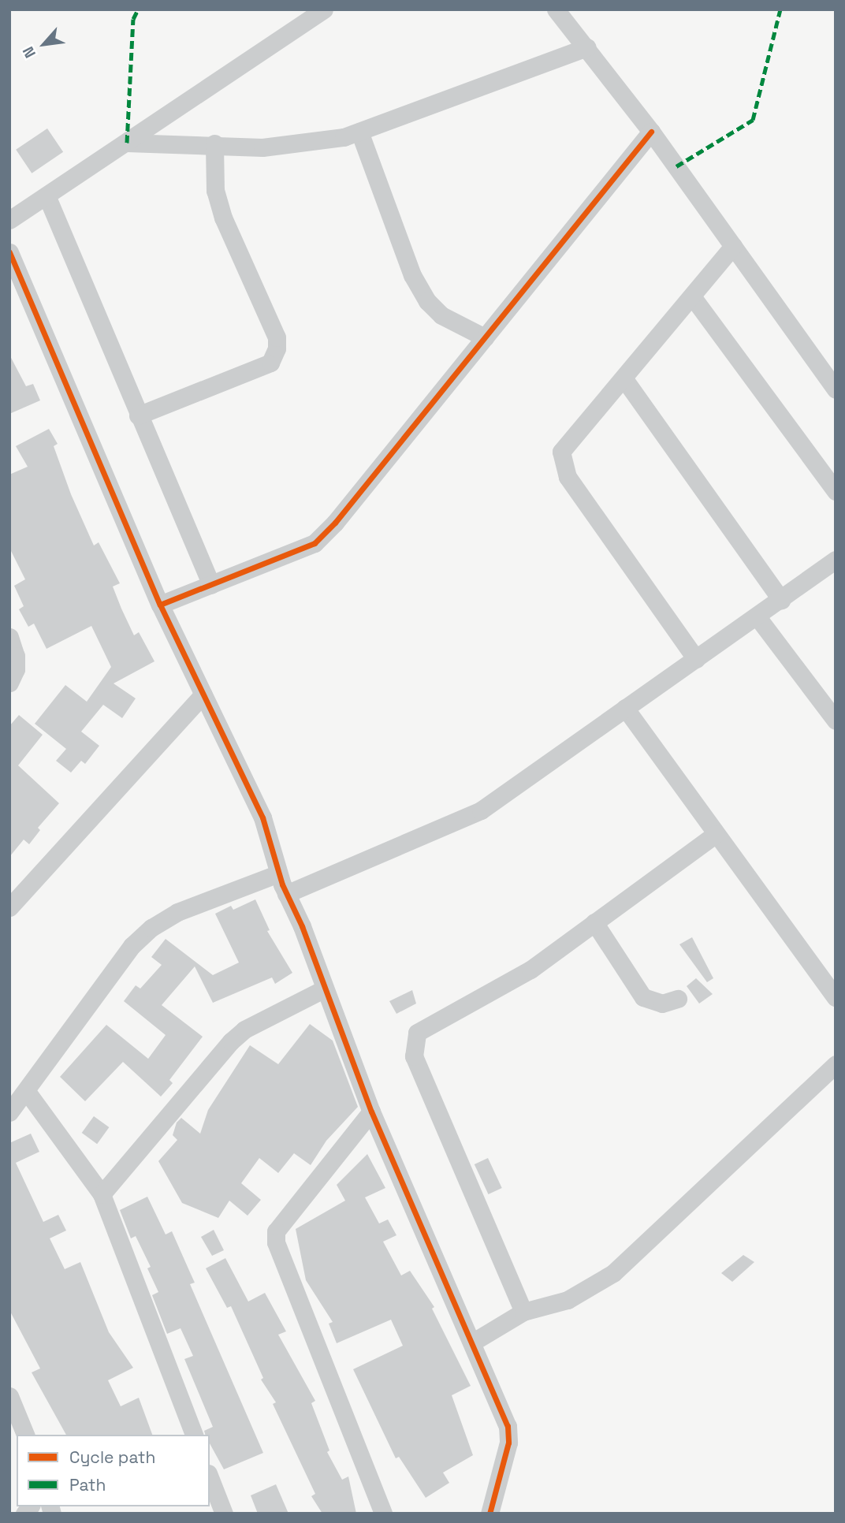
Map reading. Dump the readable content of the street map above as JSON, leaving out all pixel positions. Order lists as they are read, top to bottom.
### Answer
{
  "legend": ["Cycle path", "Path"],
  "north": "bottom left"
}
